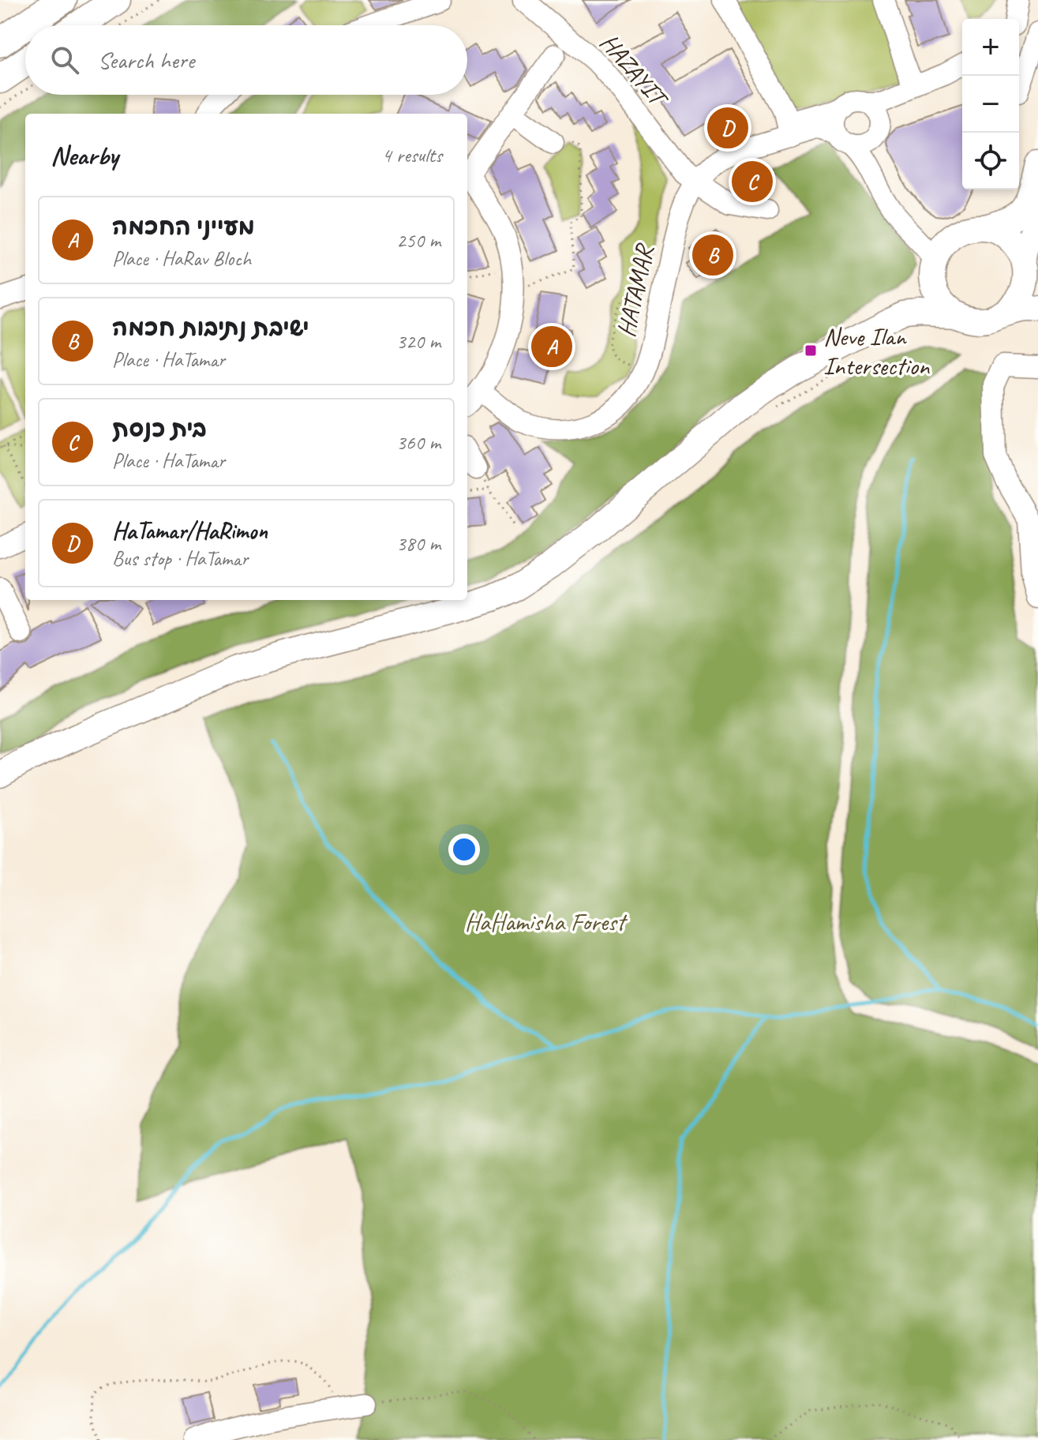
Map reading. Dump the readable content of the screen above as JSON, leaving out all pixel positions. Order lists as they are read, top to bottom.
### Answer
{
  "streets": {
    "street": ["HAZAYIT", "HATAMAR"]
  },
  "crossings": [
    ["HAZAYIT", "HATAMAR"]
  ],
  "parks": ["HaHamisha Forest"],
  "places": {
    "transit": ["Neve Ilan Intersection"]
  },
  "page": {
    "map_buttons": ["+", "−"],
    "search": "Search here",
    "pins": [
      "D",
      "C",
      "B",
      "A"
    ],
    "heading": ["Nearby", "4 results"],
    "list": [
      {
        "mark": "A",
        "name": "מעייני החכמה",
        "note": "Place · HaRav Bloch",
        "value": "250 m"
      },
      {
        "mark": "B",
        "name": "ישיבת נתיבות חכמה",
        "note": "Place · HaTamar",
        "value": "320 m"
      },
      {
        "mark": "C",
        "name": "בית כנסת",
        "note": "Place · HaTamar",
        "value": "360 m"
      },
      {
        "mark": "D",
        "name": "HaTamar/HaRimon",
        "note": "Bus stop · HaTamar",
        "value": "380 m"
      }
    ]
  }
}
